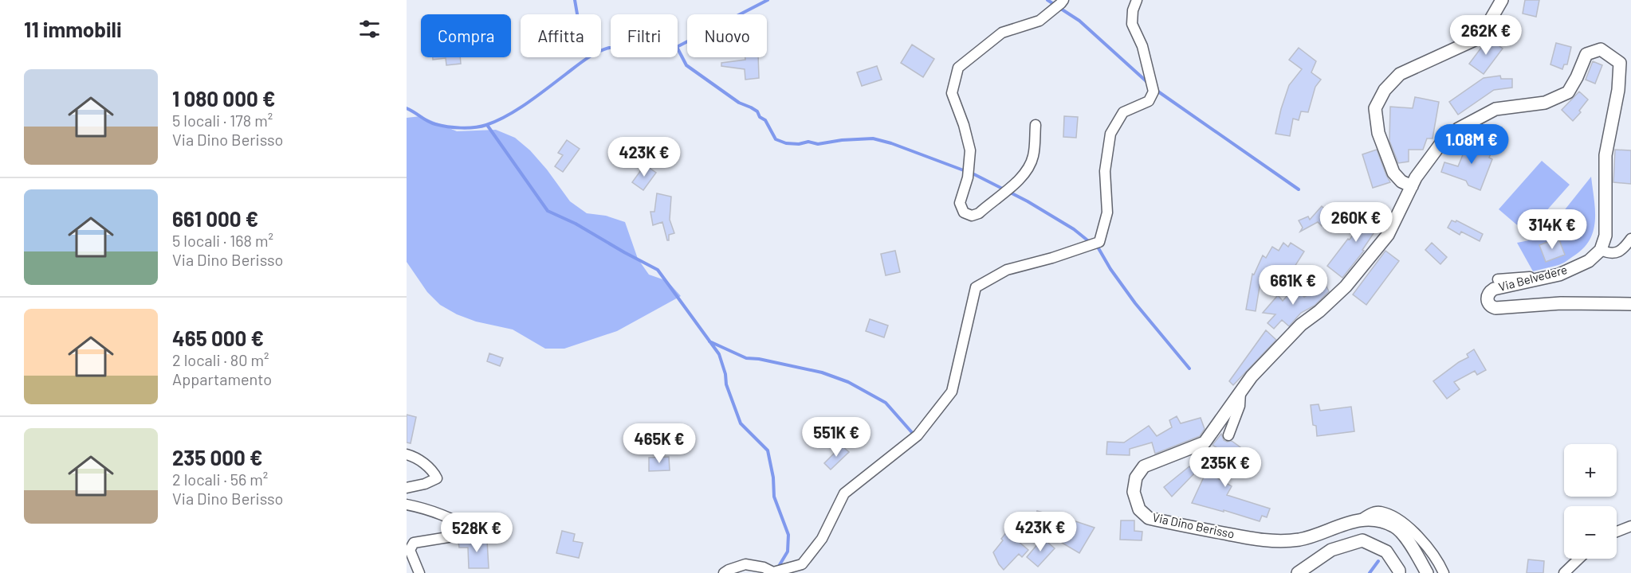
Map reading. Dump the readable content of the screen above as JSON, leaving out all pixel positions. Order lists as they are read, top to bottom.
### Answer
{
  "streets": {
    "street": ["Via Belvedere", "Via Dino Berisso"]
  },
  "crossings": [
    ["Via Belvedere", "Via Dino Berisso"]
  ],
  "page": {
    "heading": "11 immobili",
    "chip": [
      "Compra",
      "Affitta",
      "Filtri",
      "Nuovo"
    ],
    "price": [
      "262K €",
      "1.08M €",
      "423K €",
      "260K €",
      "314K €",
      "661K €",
      "551K €",
      "465K €",
      "235K €",
      "423K €",
      "528K €"
    ],
    "list": [
      {
        "name": "1 080 000 €",
        "note": "5 locali · 178 m² · Via Dino Berisso"
      },
      {
        "name": "661 000 €",
        "note": "5 locali · 168 m² · Via Dino Berisso"
      },
      {
        "name": "465 000 €",
        "note": "2 locali · 80 m² · Appartamento"
      },
      {
        "name": "235 000 €",
        "note": "2 locali · 56 m² · Via Dino Berisso"
      }
    ],
    "map_buttons": ["+", "−"]
  }
}
